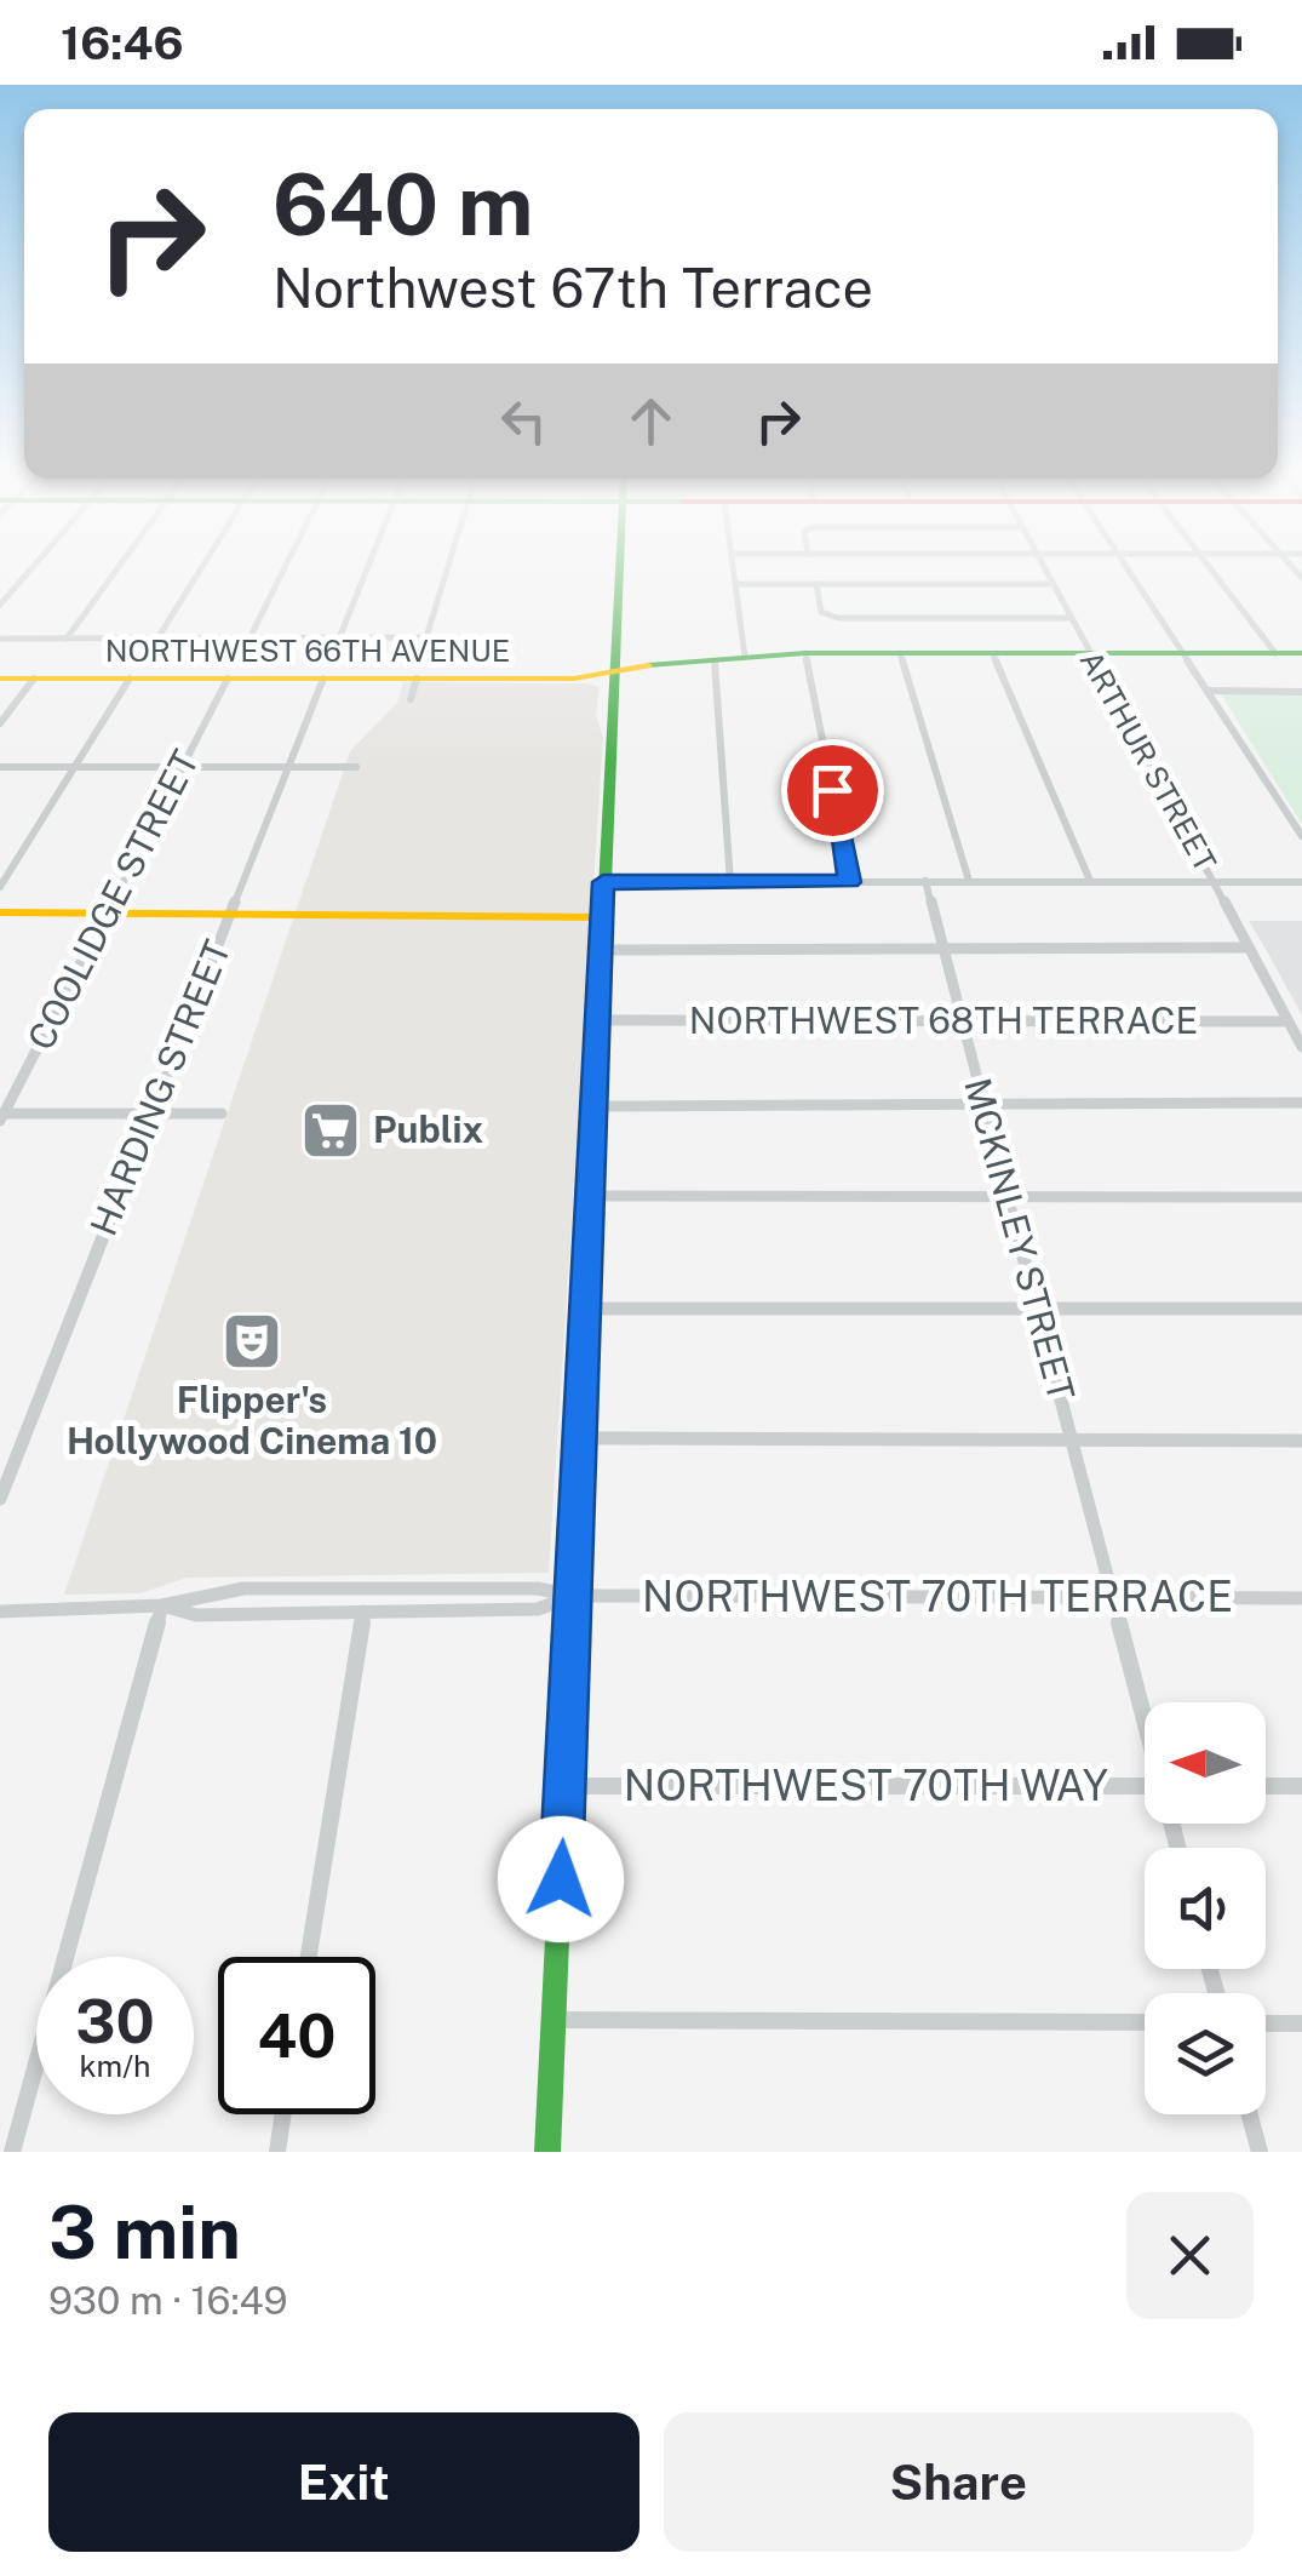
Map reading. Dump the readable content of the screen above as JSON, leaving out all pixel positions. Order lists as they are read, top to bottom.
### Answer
{
  "streets": {
    "street": [
      "NORTHWEST 66TH AVENUE",
      "ARTHUR STREET",
      "COOLIDGE STREET",
      "NORTHWEST 68TH TERRACE",
      "HARDING STREET",
      "MCKINLEY STREET",
      "NORTHWEST 70TH TERRACE",
      "NORTHWEST 70TH WAY"
    ]
  },
  "crossings": [
    ["NORTHWEST 66TH AVENUE", "ARTHUR STREET"],
    ["NORTHWEST 66TH AVENUE", "COOLIDGE STREET"],
    ["NORTHWEST 66TH AVENUE", "HARDING STREET"],
    ["ARTHUR STREET", "NORTHWEST 68TH TERRACE"],
    ["NORTHWEST 68TH TERRACE", "MCKINLEY STREET"],
    ["MCKINLEY STREET", "NORTHWEST 70TH TERRACE"]
  ],
  "places": {
    "supermarket": ["Publix"],
    "theatre": ["Flipper's Hollywood Cinema 10"]
  },
  "north": "left",
  "page": {
    "status": "16:46",
    "turn": ["640 m", "Northwest 67th Terrace"],
    "speed": "30 km/h",
    "limit": "40",
    "heading": ["3 min", "930 m · 16:49"],
    "buttons": ["Exit", "Share"]
  }
}
